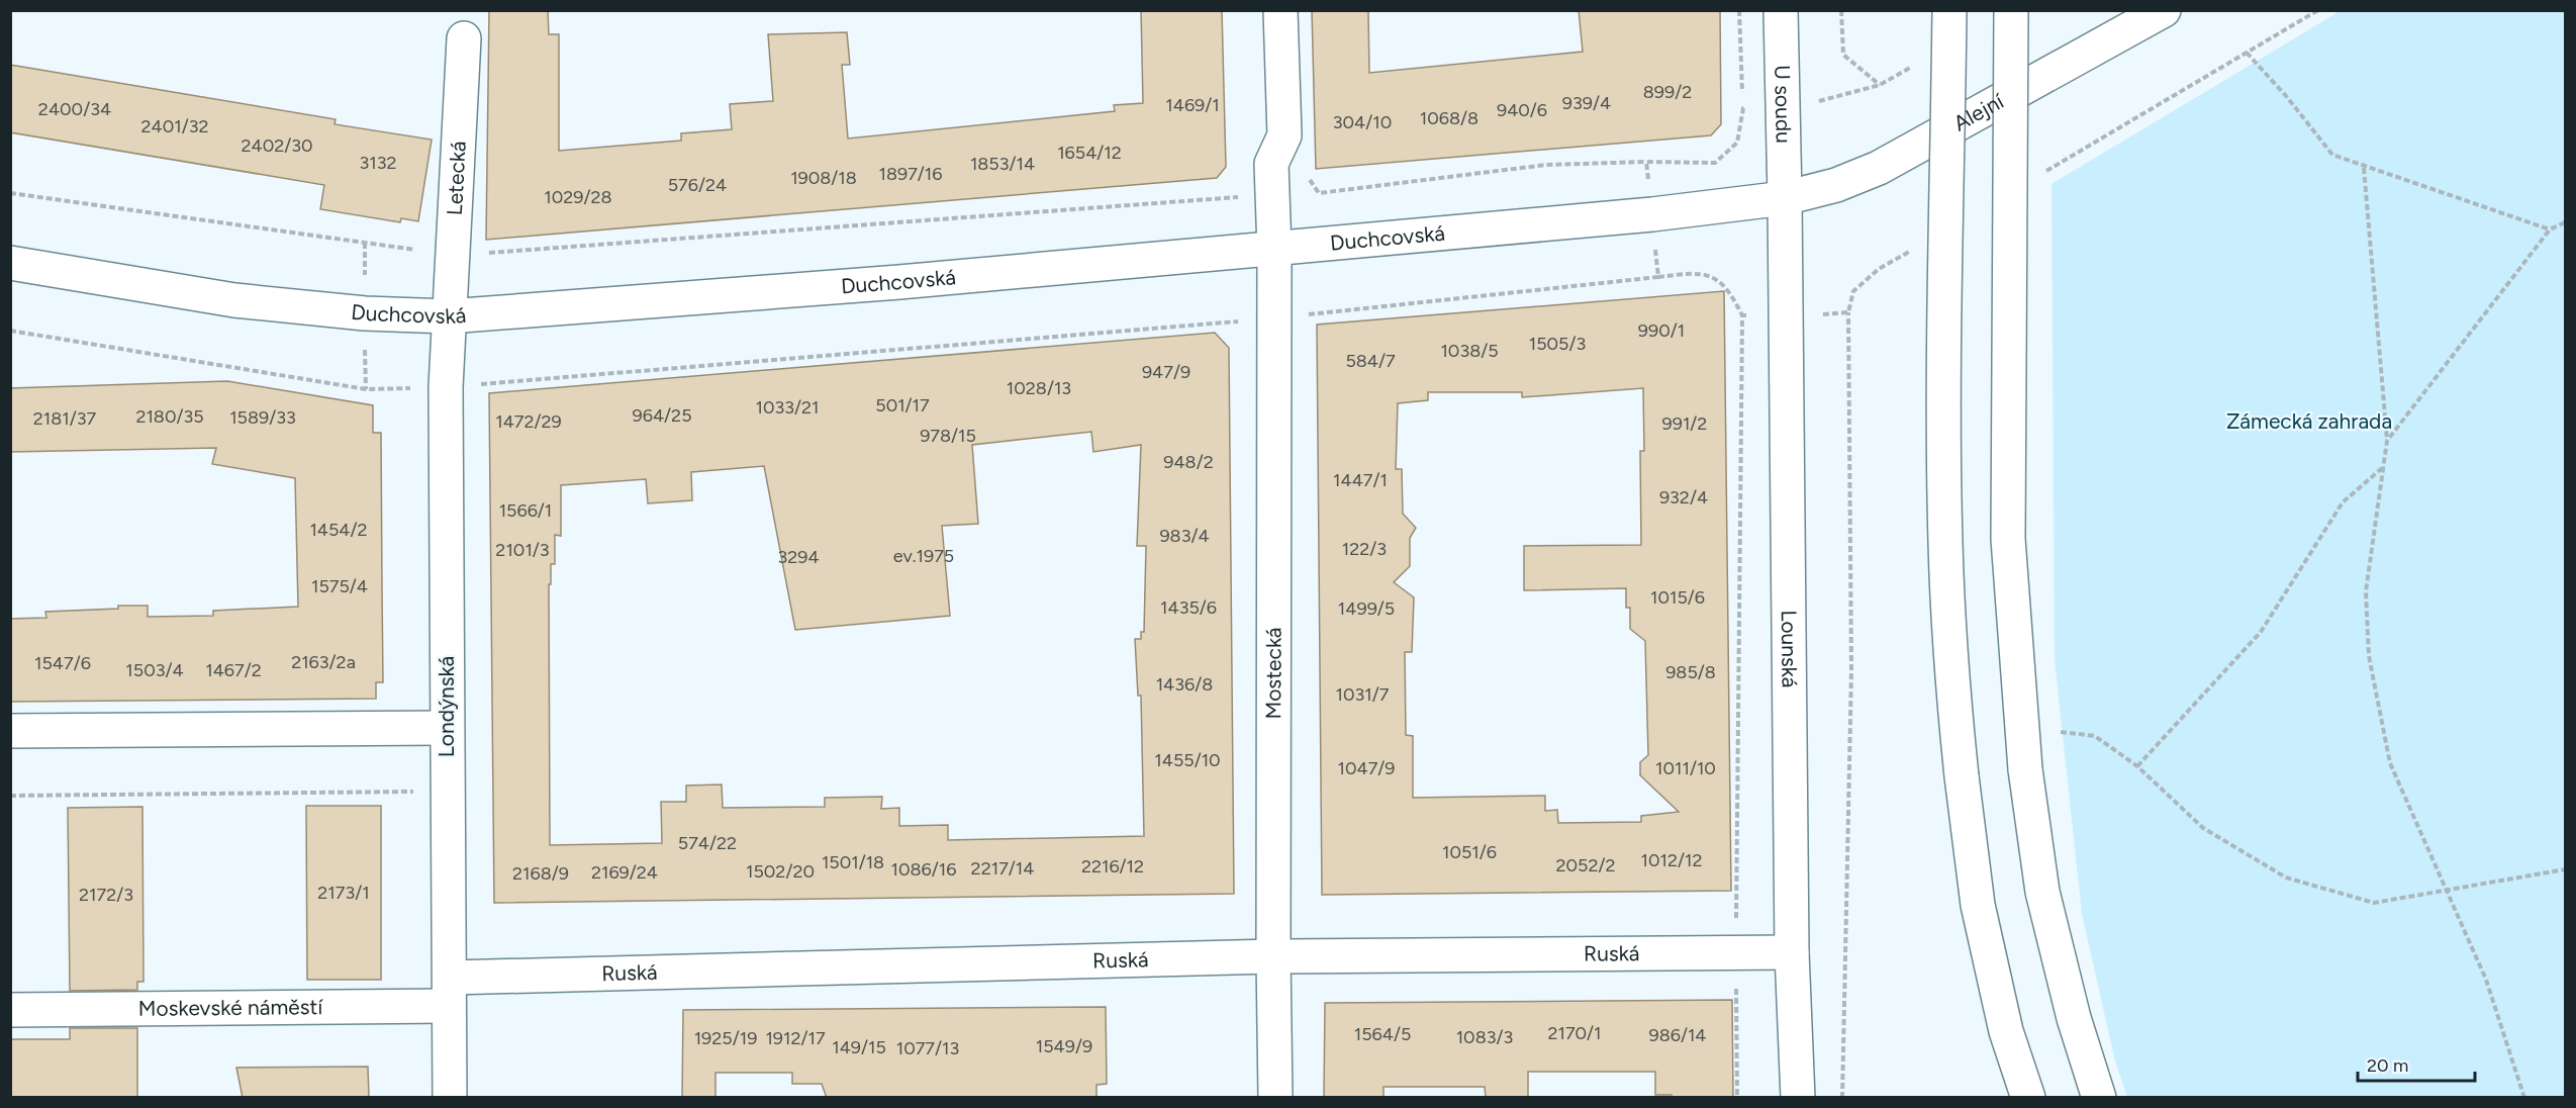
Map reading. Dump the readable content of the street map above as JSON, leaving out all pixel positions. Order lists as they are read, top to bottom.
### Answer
{
  "streets": {
    "main road": [
      "U soudu",
      "Alejní",
      "Letecká",
      "Duchcovská",
      "Lounská",
      "Mostecká",
      "Londýnská",
      "Ruská",
      "Moskevské náměstí"
    ]
  },
  "crossings": [
    ["U soudu", "Alejní"],
    ["U soudu", "Duchcovská"],
    ["U soudu", "Lounská"],
    ["Alejní", "Duchcovská"],
    ["Alejní", "Lounská"],
    ["Letecká", "Duchcovská"],
    ["Letecká", "Londýnská"],
    ["Duchcovská", "Lounská"],
    ["Duchcovská", "Mostecká"],
    ["Duchcovská", "Londýnská"],
    ["Lounská", "Ruská"],
    ["Mostecká", "Ruská"],
    ["Londýnská", "Ruská"],
    ["Londýnská", "Moskevské náměstí"],
    ["Ruská", "Moskevské náměstí"]
  ],
  "parks": ["Zámecká zahrada"],
  "house_numbers": [
    "899/2",
    "939/4",
    "1469/1",
    "2400/34",
    "940/6",
    "1068/8",
    "304/10",
    "2401/32",
    "2402/30",
    "1654/12",
    "3132",
    "1853/14",
    "1897/16",
    "1908/18",
    "576/24",
    "1029/28",
    "990/1",
    "1505/3",
    "1038/5",
    "584/7",
    "947/9",
    "1028/13",
    "501/17",
    "1033/21",
    "964/25",
    "2180/35",
    "1589/33",
    "2181/37",
    "1472/29",
    "991/2",
    "978/15",
    "948/2",
    "1447/1",
    "932/4",
    "1566/1",
    "1454/2",
    "983/4",
    "122/3",
    "2101/3",
    "ev.1975",
    "3294",
    "1575/4",
    "1015/6",
    "1435/6",
    "1499/5",
    "2163/2a",
    "1547/6",
    "1503/4",
    "1467/2",
    "985/8",
    "1436/8",
    "1031/7",
    "1455/10",
    "1047/9",
    "1011/10",
    "574/22",
    "1051/6",
    "1012/12",
    "1501/18",
    "2052/2",
    "2216/12",
    "2217/14",
    "1086/16",
    "1502/20",
    "2169/24",
    "2168/9",
    "2173/1",
    "2172/3",
    "2170/1",
    "1564/5",
    "986/14",
    "1083/3",
    "1925/19",
    "1912/17",
    "1549/9",
    "149/15",
    "1077/13"
  ],
  "scale_bar": "20 m"
}
